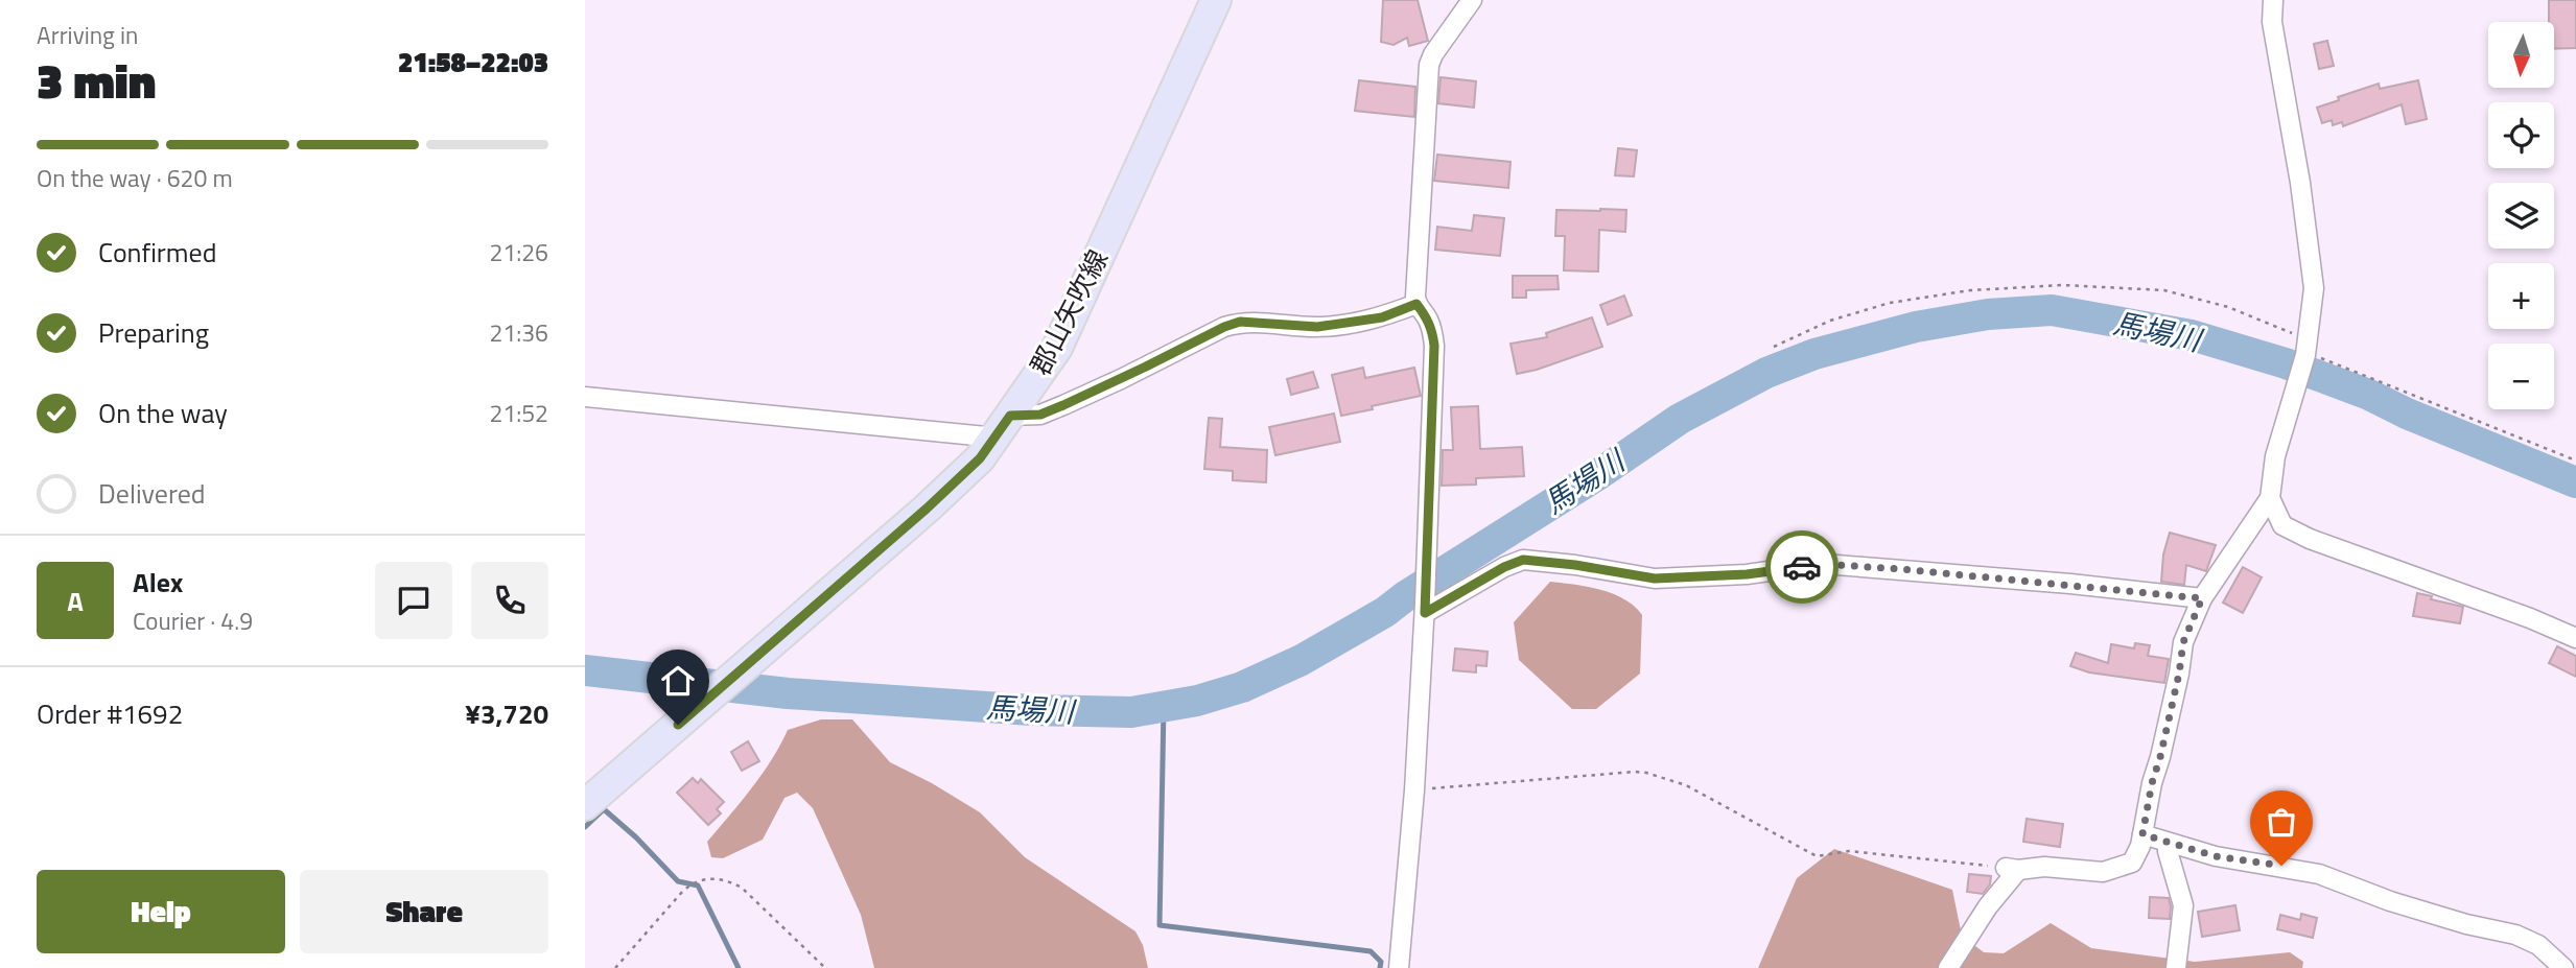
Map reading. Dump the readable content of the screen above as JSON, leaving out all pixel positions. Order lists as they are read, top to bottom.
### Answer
{
  "streets": {
    "main road": ["郡山矢吹線"]
  },
  "water": ["馬場川"],
  "north": "bottom",
  "page": {
    "heading": ["3 min", "Arriving in", "21:58–22:03"],
    "panel": [
      "Alex",
      "Courier · 4.9",
      "Order #1692",
      "¥3,720"
    ],
    "map_buttons": ["+", "−"],
    "bar": "On the way · 620 m",
    "list": [
      ["Confirmed", "21:26"],
      ["Preparing", "21:36"],
      ["On the way", "21:52"],
      "Delivered"
    ],
    "round": "A",
    "buttons": ["Help", "Share"]
  }
}
